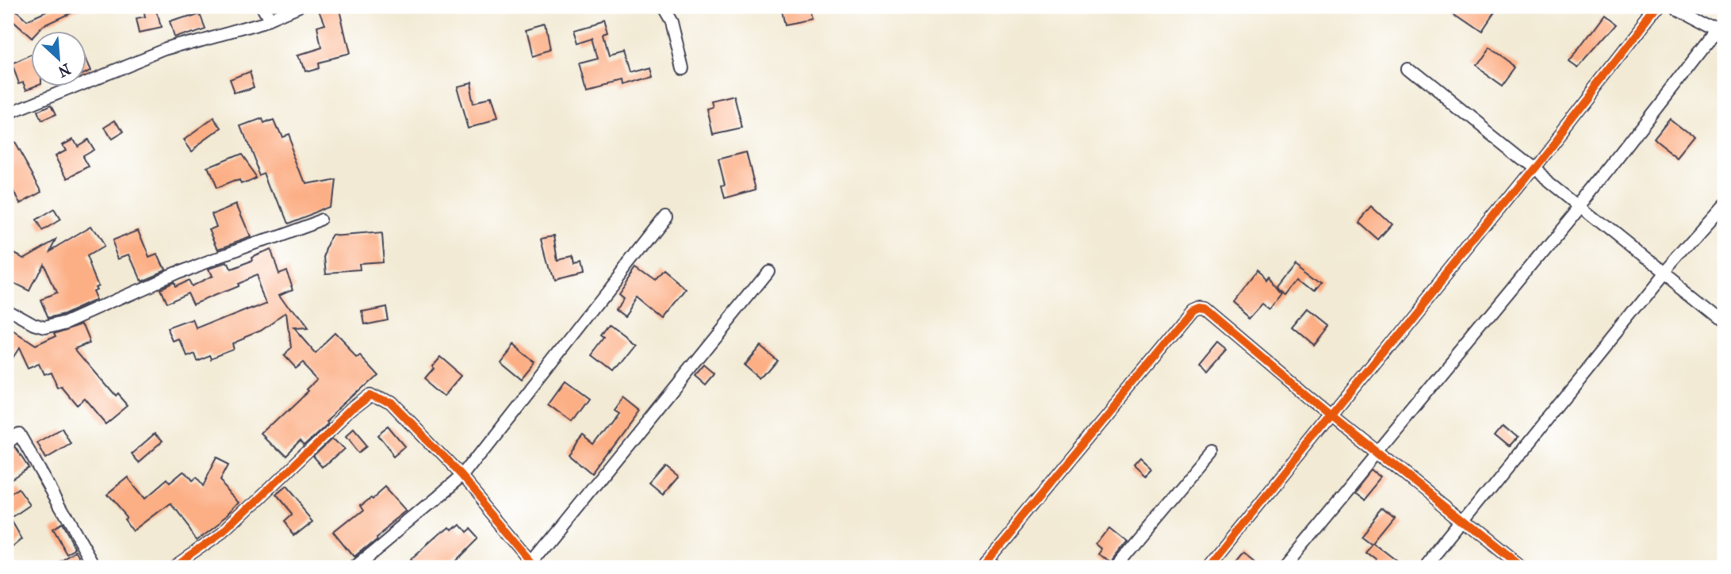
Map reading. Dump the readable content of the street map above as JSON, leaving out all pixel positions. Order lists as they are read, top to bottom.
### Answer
{
  "north": "bottom right"
}
